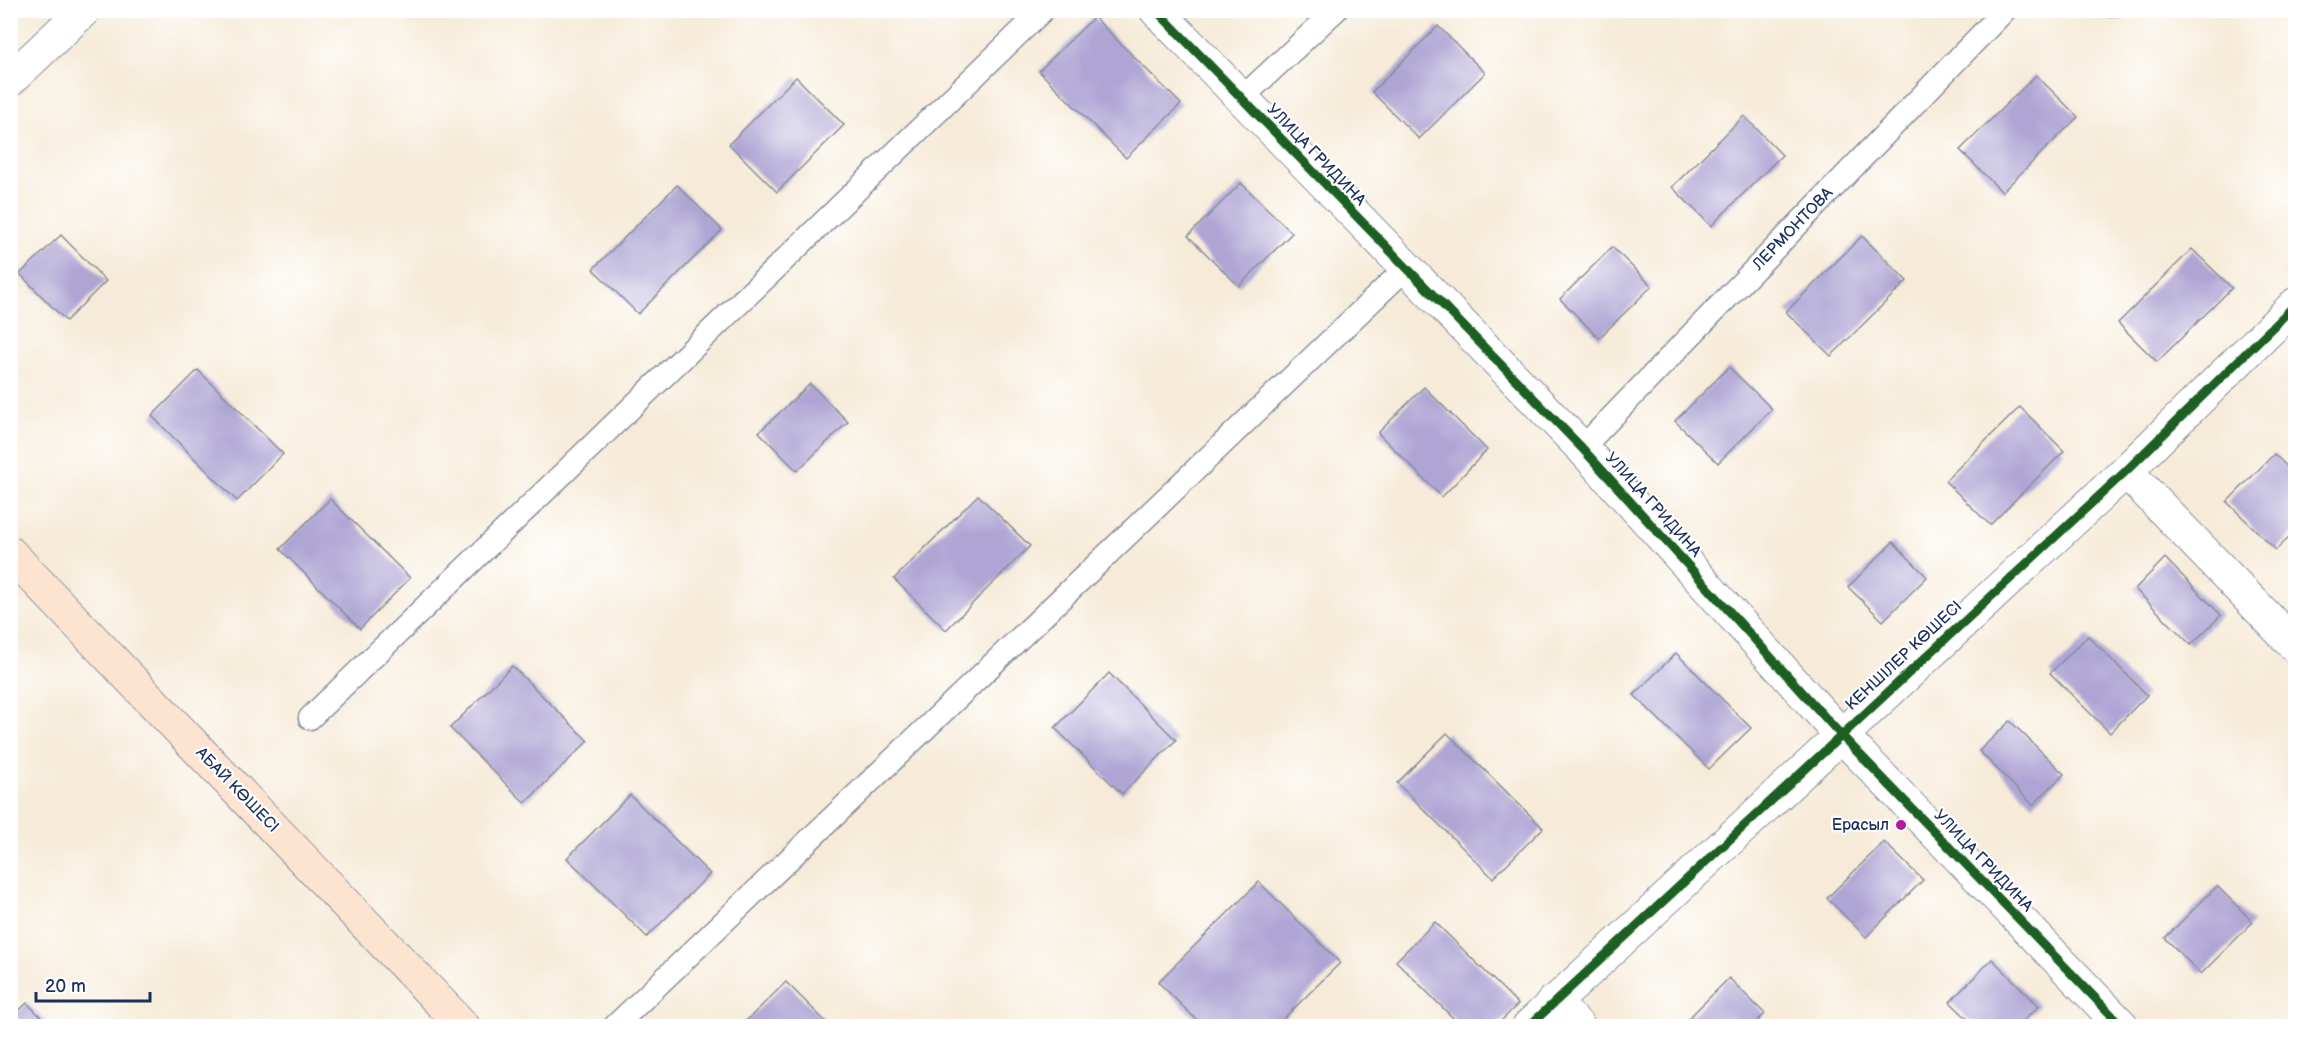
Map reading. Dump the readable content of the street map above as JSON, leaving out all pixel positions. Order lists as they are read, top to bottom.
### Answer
{
  "streets": {
    "main road": ["АБАЙ КӨШЕСІ"],
    "street": ["УЛИЦА ГРИДИНА", "КЕНШІЛЕР КӨШЕСІ"],
    "lane": ["ЛЕРМОНТОВА"]
  },
  "crossings": [
    ["УЛИЦА ГРИДИНА", "ЛЕРМОНТОВА"],
    ["УЛИЦА ГРИДИНА", "КЕНШІЛЕР КӨШЕСІ"]
  ],
  "places": ["Ерасыл"],
  "scale_bar": "20 m"
}
